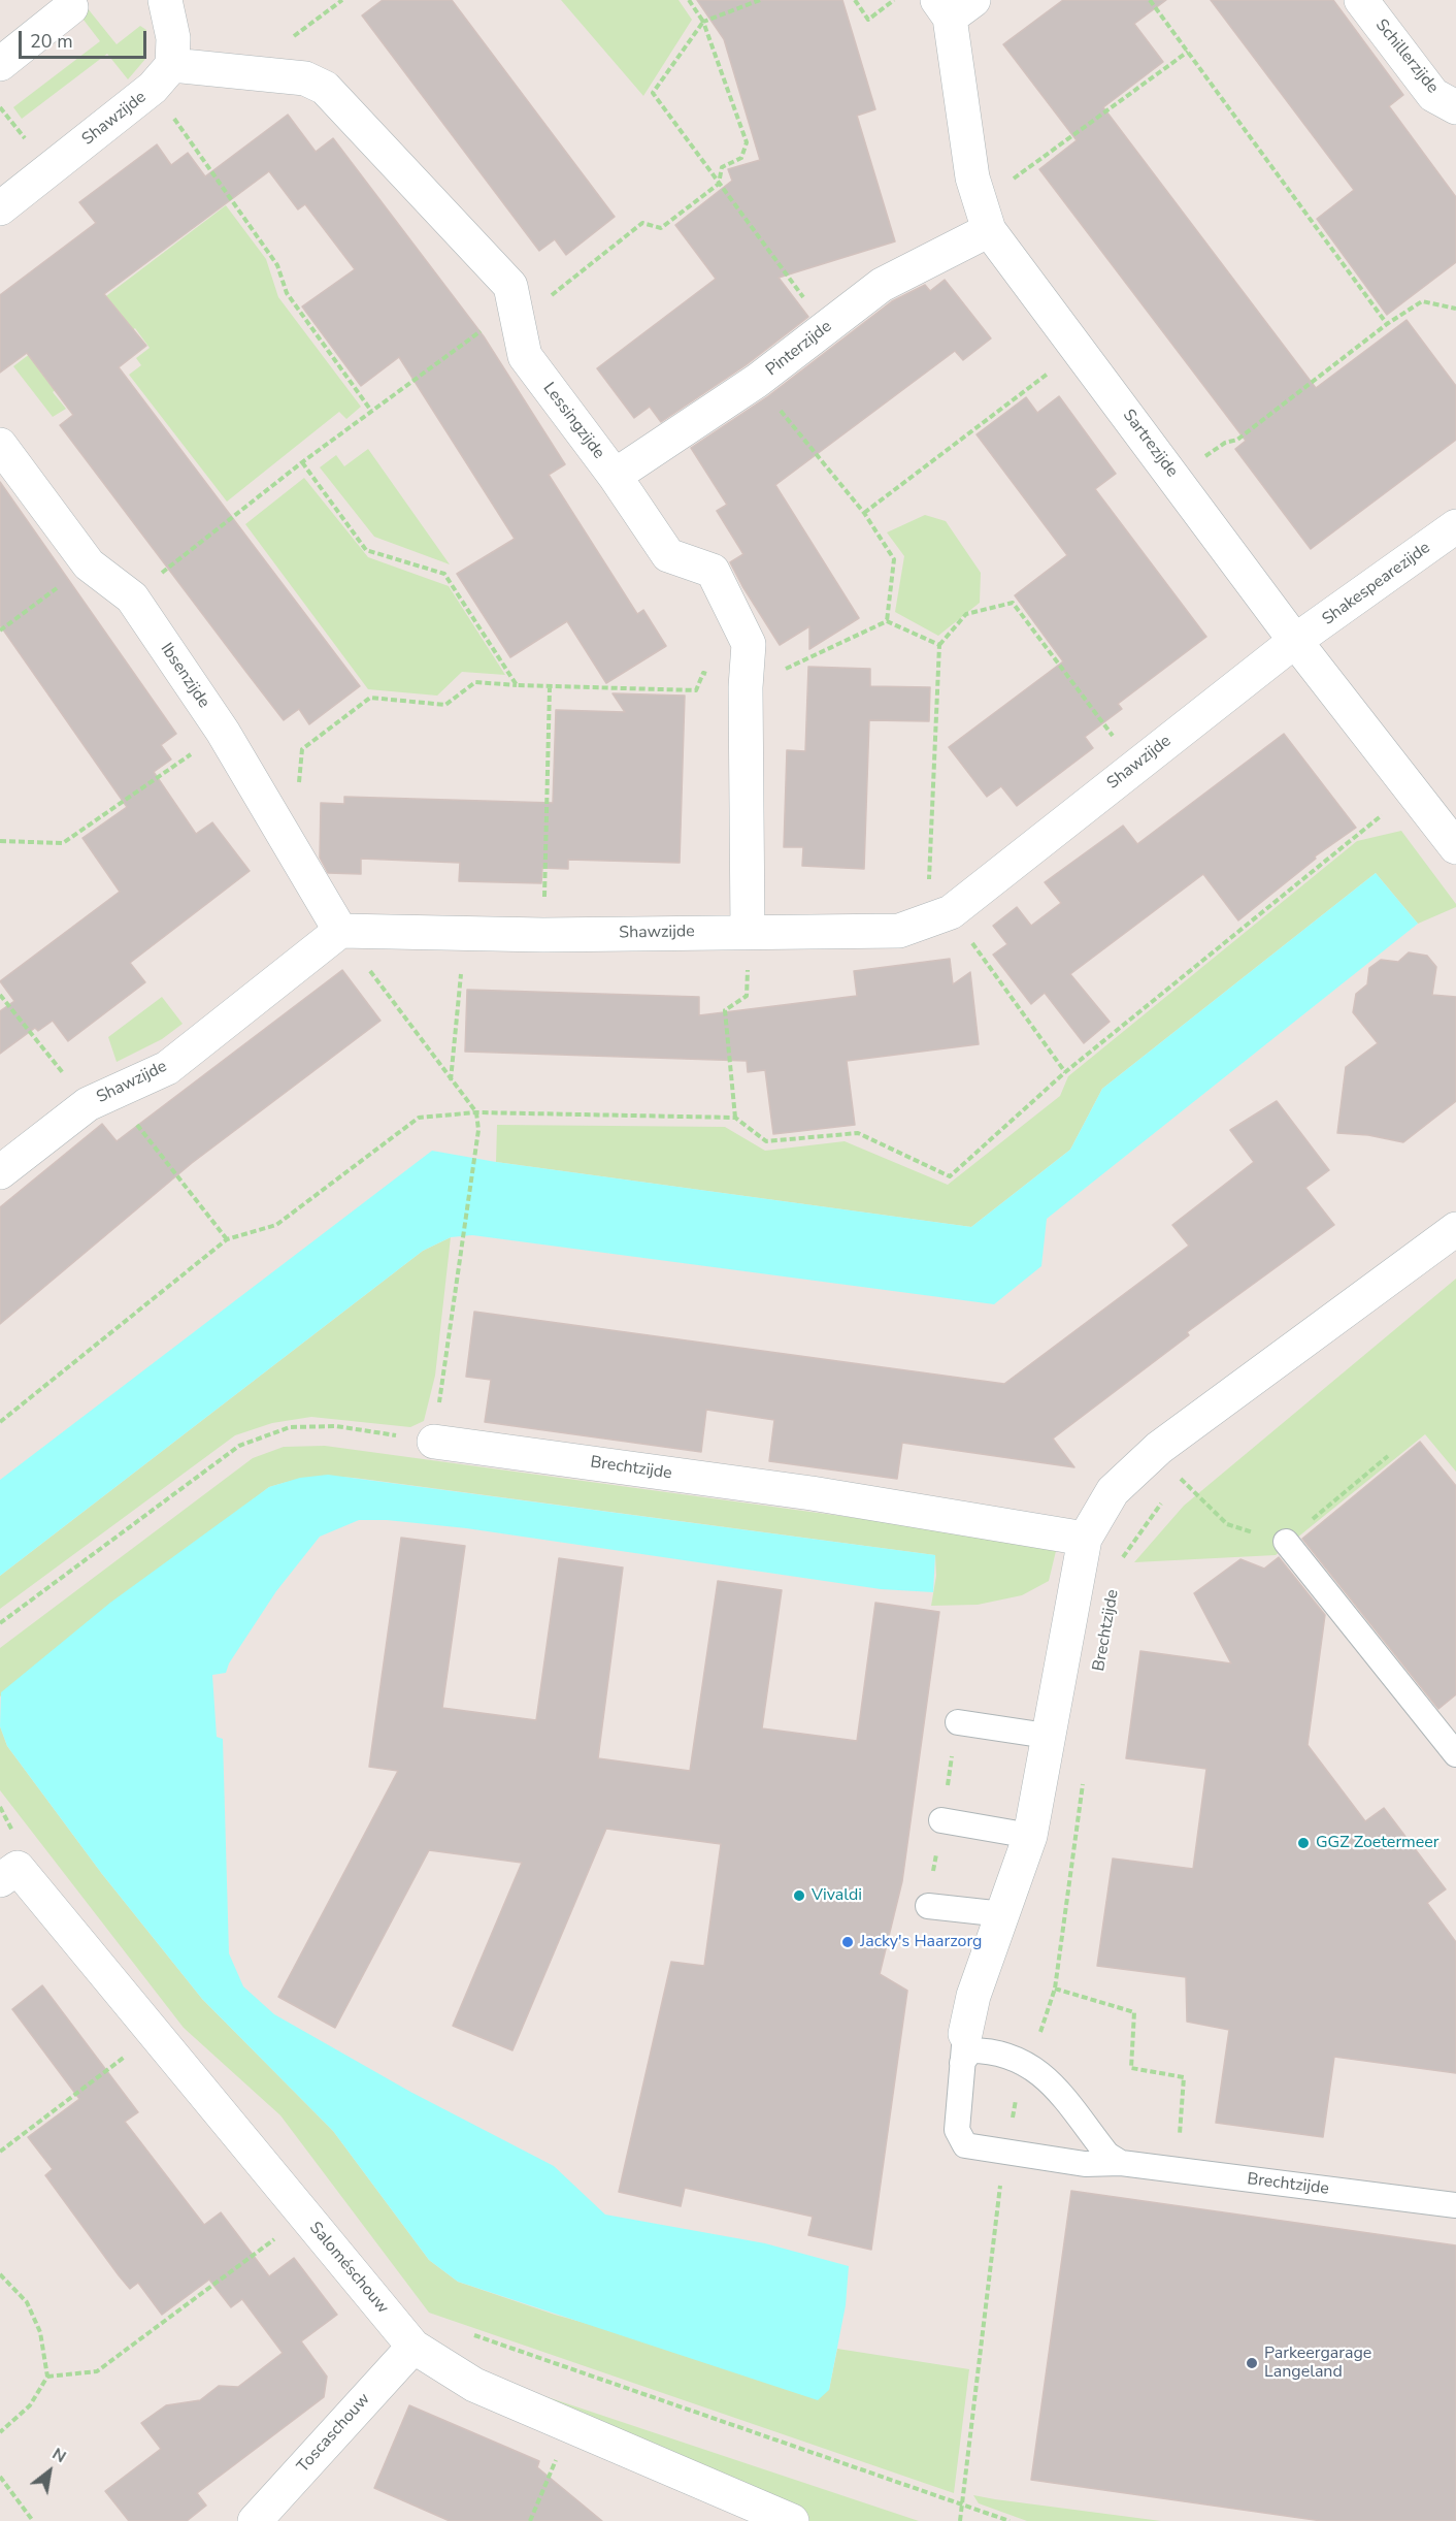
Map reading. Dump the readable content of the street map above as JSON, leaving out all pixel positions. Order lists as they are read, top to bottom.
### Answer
{
  "streets": {
    "street": [
      "Schillerzijde",
      "Shawzijde",
      "Pinterzijde",
      "Lessingzijde",
      "Sartrezijde",
      "Shakespearezijde",
      "Ibsenzijde",
      "Brechtzijde",
      "Saloméschouw",
      "Toscaschouw"
    ]
  },
  "crossings": [
    ["Shawzijde", "Lessingzijde"],
    ["Shawzijde", "Sartrezijde"],
    ["Shawzijde", "Shakespearezijde"],
    ["Shawzijde", "Ibsenzijde"],
    ["Pinterzijde", "Lessingzijde"],
    ["Pinterzijde", "Sartrezijde"],
    ["Sartrezijde", "Shakespearezijde"],
    ["Saloméschouw", "Toscaschouw"]
  ],
  "places": [
    "GGZ Zoetermeer",
    "Vivaldi",
    "Jacky's Haarzorg",
    "Parkeergarage Langeland"
  ],
  "scale_bar": "20 m",
  "north": "top right"
}
